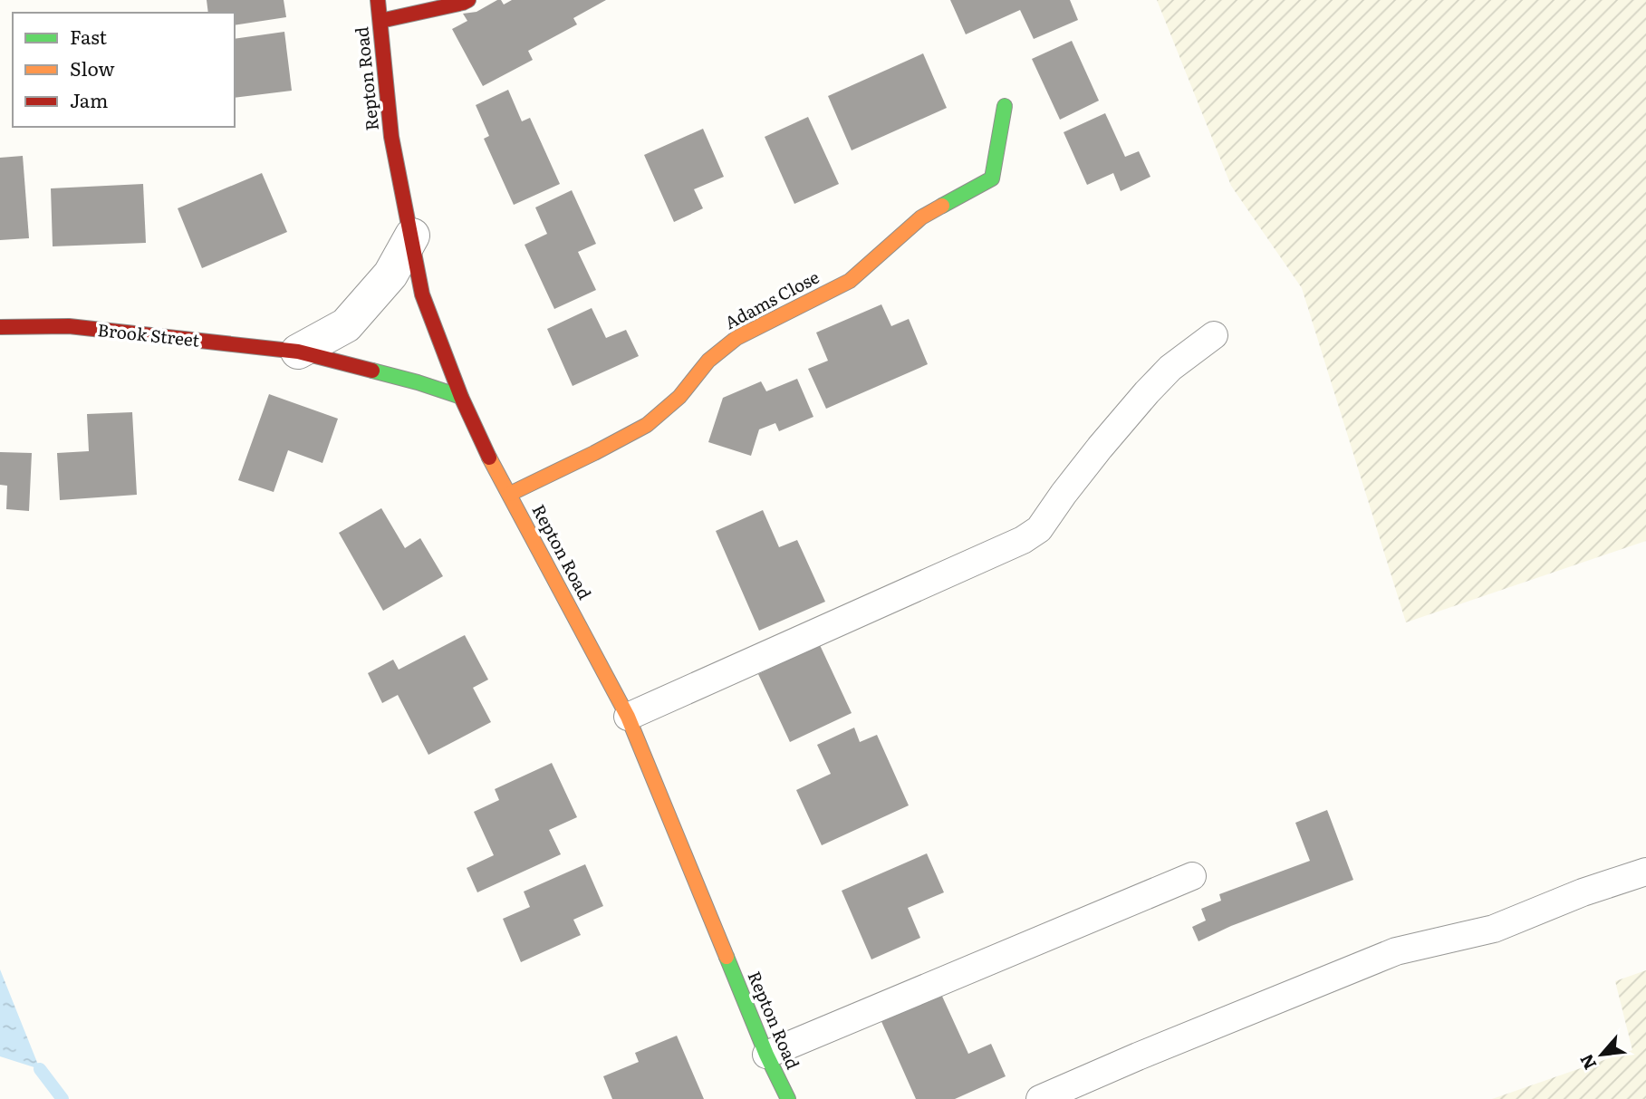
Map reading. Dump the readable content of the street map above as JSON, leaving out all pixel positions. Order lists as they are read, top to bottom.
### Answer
{
  "streets": {
    "street": ["Repton Road", "Adams Close", "Brook Street"]
  },
  "crossings": [
    ["Repton Road", "Adams Close"],
    ["Repton Road", "Brook Street"]
  ],
  "legend": ["Fast", "Slow", "Jam"],
  "north": "bottom left"
}
